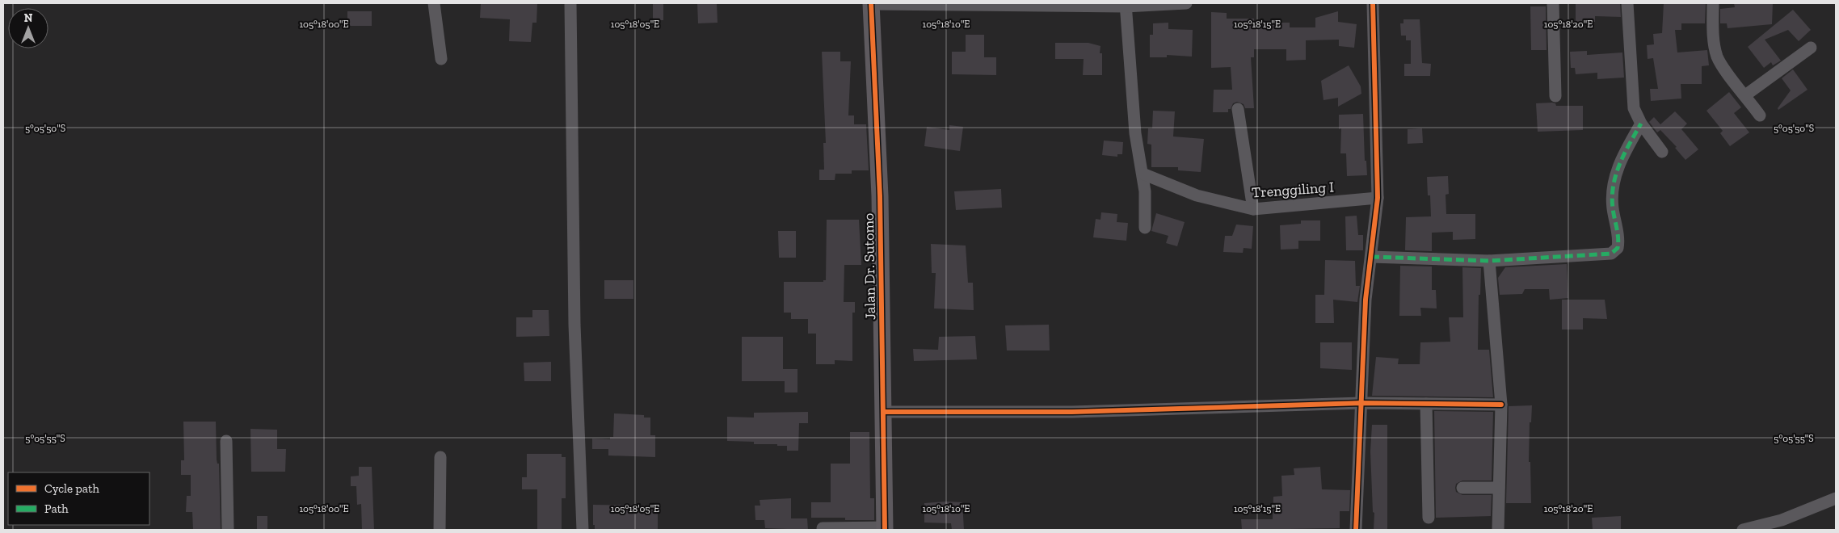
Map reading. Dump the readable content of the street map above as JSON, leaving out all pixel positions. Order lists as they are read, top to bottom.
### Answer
{
  "streets": {
    "street": ["Trenggiling I", "Jalan Dr. Sutomo"]
  },
  "legend": ["Cycle path", "Path"],
  "north": "top",
  "coordinates": [
    "105°18'00\"E",
    "105°18'05\"E",
    "105°18'10\"E",
    "105°18'15\"E",
    "105°18'20\"E",
    "5°05'50\"S",
    "5°05'55\"S"
  ]
}
